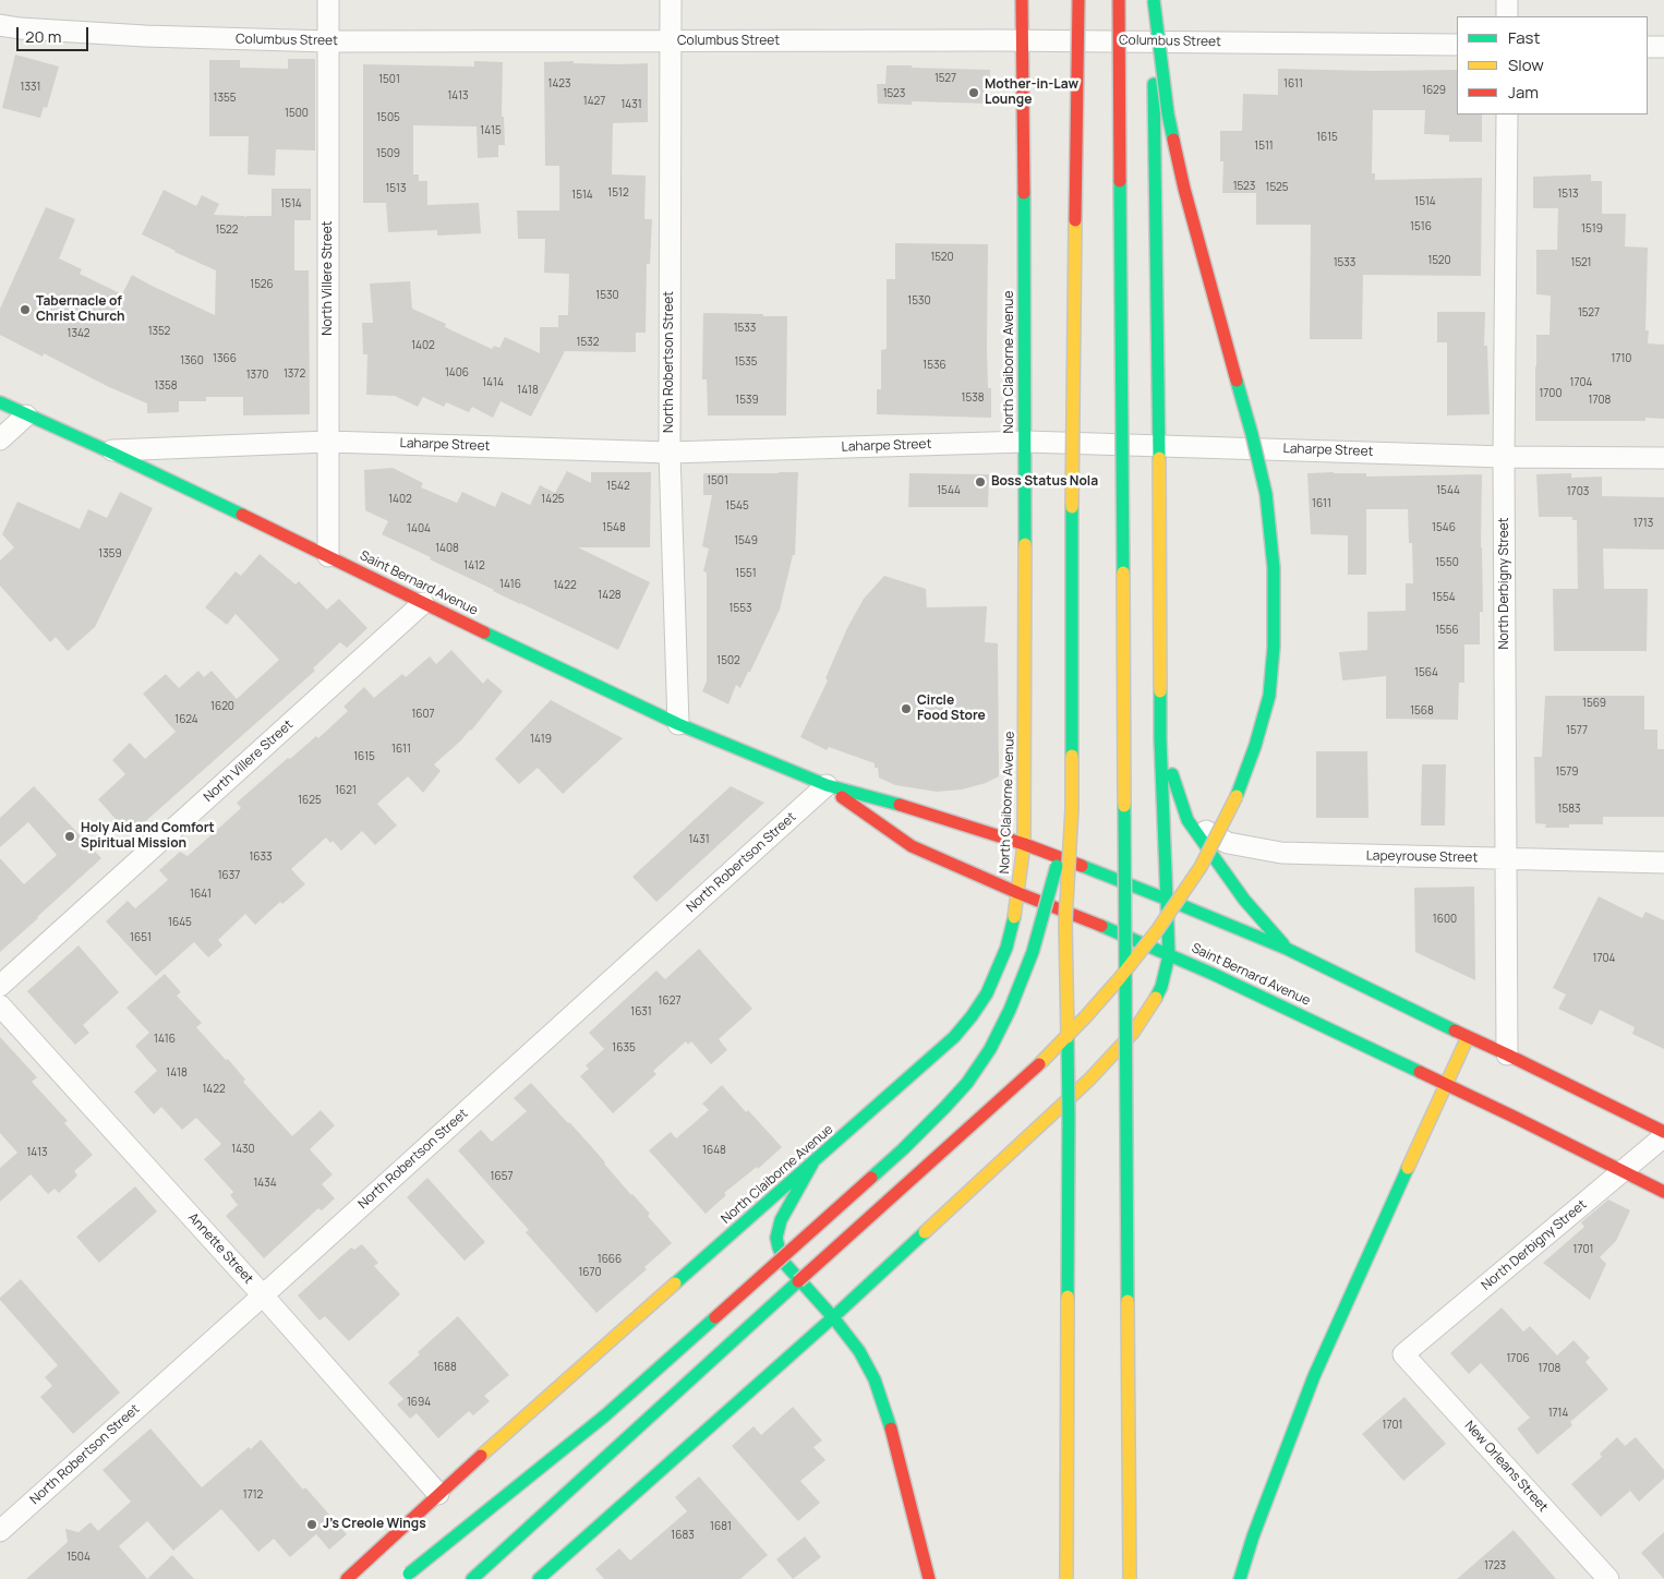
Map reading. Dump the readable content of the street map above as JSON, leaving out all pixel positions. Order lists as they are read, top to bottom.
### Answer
{
  "streets": {
    "main road": ["North Claiborne Avenue", "Saint Bernard Avenue"],
    "street": [
      "Columbus Street",
      "North Villere Street",
      "North Robertson Street",
      "Laharpe Street",
      "North Derbigny Street",
      "Lapeyrouse Street",
      "Annette Street",
      "New Orleans Street"
    ]
  },
  "crossings": [
    ["Columbus Street", "North Villere Street"],
    ["Columbus Street", "North Robertson Street"],
    ["Columbus Street", "North Claiborne Avenue"],
    ["North Villere Street", "Laharpe Street"],
    ["North Villere Street", "Saint Bernard Avenue"],
    ["North Robertson Street", "Laharpe Street"],
    ["North Robertson Street", "Saint Bernard Avenue"],
    ["North Robertson Street", "Annette Street"],
    ["North Claiborne Avenue", "Laharpe Street"],
    ["North Claiborne Avenue", "Saint Bernard Avenue"],
    ["North Claiborne Avenue", "Annette Street"],
    ["Laharpe Street", "Saint Bernard Avenue"],
    ["Laharpe Street", "North Derbigny Street"],
    ["Saint Bernard Avenue", "North Derbigny Street"],
    ["North Derbigny Street", "Lapeyrouse Street"],
    ["North Derbigny Street", "New Orleans Street"]
  ],
  "places": [
    "Mother-in-Law Lounge",
    "Tabernacle of Christ Church",
    "Boss Status Nola",
    "Circle Food Store",
    "Holy Aid and Comfort Spiritual Mission",
    "J’s Creole Wings"
  ],
  "house_numbers": [
    "1527",
    "1501",
    "1423",
    "1611",
    "1331",
    "1629",
    "1523",
    "1413",
    "1355",
    "1427",
    "1431",
    "1500",
    "1505",
    "1415",
    "1615",
    "1511",
    "1509",
    "1523",
    "1525",
    "1513",
    "1512",
    "1513",
    "1514",
    "1514",
    "1514",
    "1516",
    "1519",
    "1522",
    "1520",
    "1520",
    "1533",
    "1521",
    "1526",
    "1530",
    "1530",
    "1527",
    "1533",
    "1352",
    "1342",
    "1532",
    "1402",
    "1366",
    "1710",
    "1360",
    "1535",
    "1536",
    "1406",
    "1372",
    "1370",
    "1414",
    "1704",
    "1358",
    "1418",
    "1700",
    "1538",
    "1539",
    "1708",
    "1501",
    "1542",
    "1544",
    "1544",
    "1703",
    "1402",
    "1425",
    "1611",
    "1545",
    "1713",
    "1548",
    "1546",
    "1404",
    "1549",
    "1408",
    "1359",
    "1550",
    "1412",
    "1551",
    "1416",
    "1422",
    "1428",
    "1554",
    "1553",
    "1556",
    "1502",
    "1564",
    "1569",
    "1620",
    "1568",
    "1607",
    "1624",
    "1577",
    "1419",
    "1611",
    "1615",
    "1579",
    "1621",
    "1625",
    "1583",
    "1431",
    "1633",
    "1637",
    "1641",
    "1600",
    "1645",
    "1651",
    "1704",
    "1627",
    "1631",
    "1416",
    "1635",
    "1418",
    "1422",
    "1430",
    "1648",
    "1413",
    "1657",
    "1434",
    "1701",
    "1666",
    "1670",
    "1706",
    "1688",
    "1708",
    "1694",
    "1714",
    "1701",
    "1712",
    "1681",
    "1683",
    "1504",
    "1723"
  ],
  "legend": ["Fast", "Slow", "Jam"],
  "scale_bar": "20 m"
}
